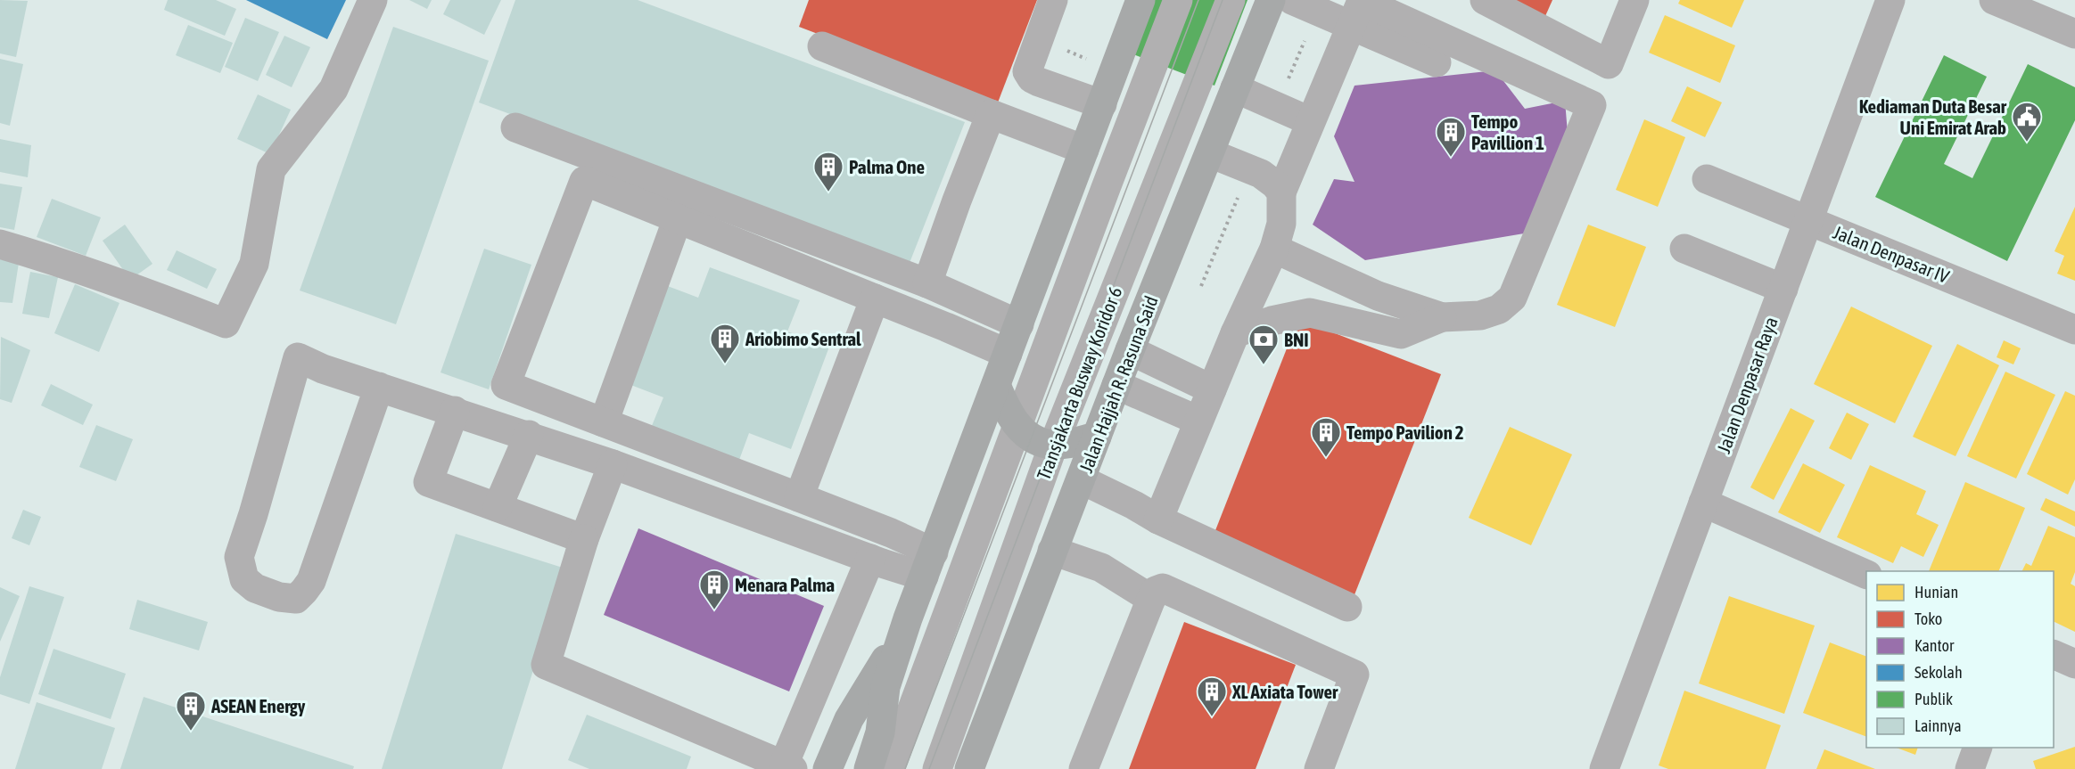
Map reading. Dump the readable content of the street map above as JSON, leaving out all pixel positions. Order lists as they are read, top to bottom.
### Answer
{
  "streets": {
    "main road": ["Jalan Hajjah R. Rasuna Said"],
    "street": ["Jalan Denpasar IV", "Transjakarta Busway Koridor 6", "Jalan Denpasar Raya"]
  },
  "crossings": [
    ["Jalan Denpasar IV", "Jalan Denpasar Raya"]
  ],
  "places": {
    "public building": ["Kediaman Duta Besar Uni Emirat Arab"],
    "building": [
      "Tempo Pavillion 1",
      "Palma One",
      "Ariobimo Sentral",
      "Tempo Pavilion 2",
      "Menara Palma",
      "XL Axiata Tower",
      "ASEAN Energy"
    ],
    "bank": ["BNI"]
  },
  "legend": [
    "Hunian",
    "Toko",
    "Kantor",
    "Sekolah",
    "Publik",
    "Lainnya"
  ]
}
